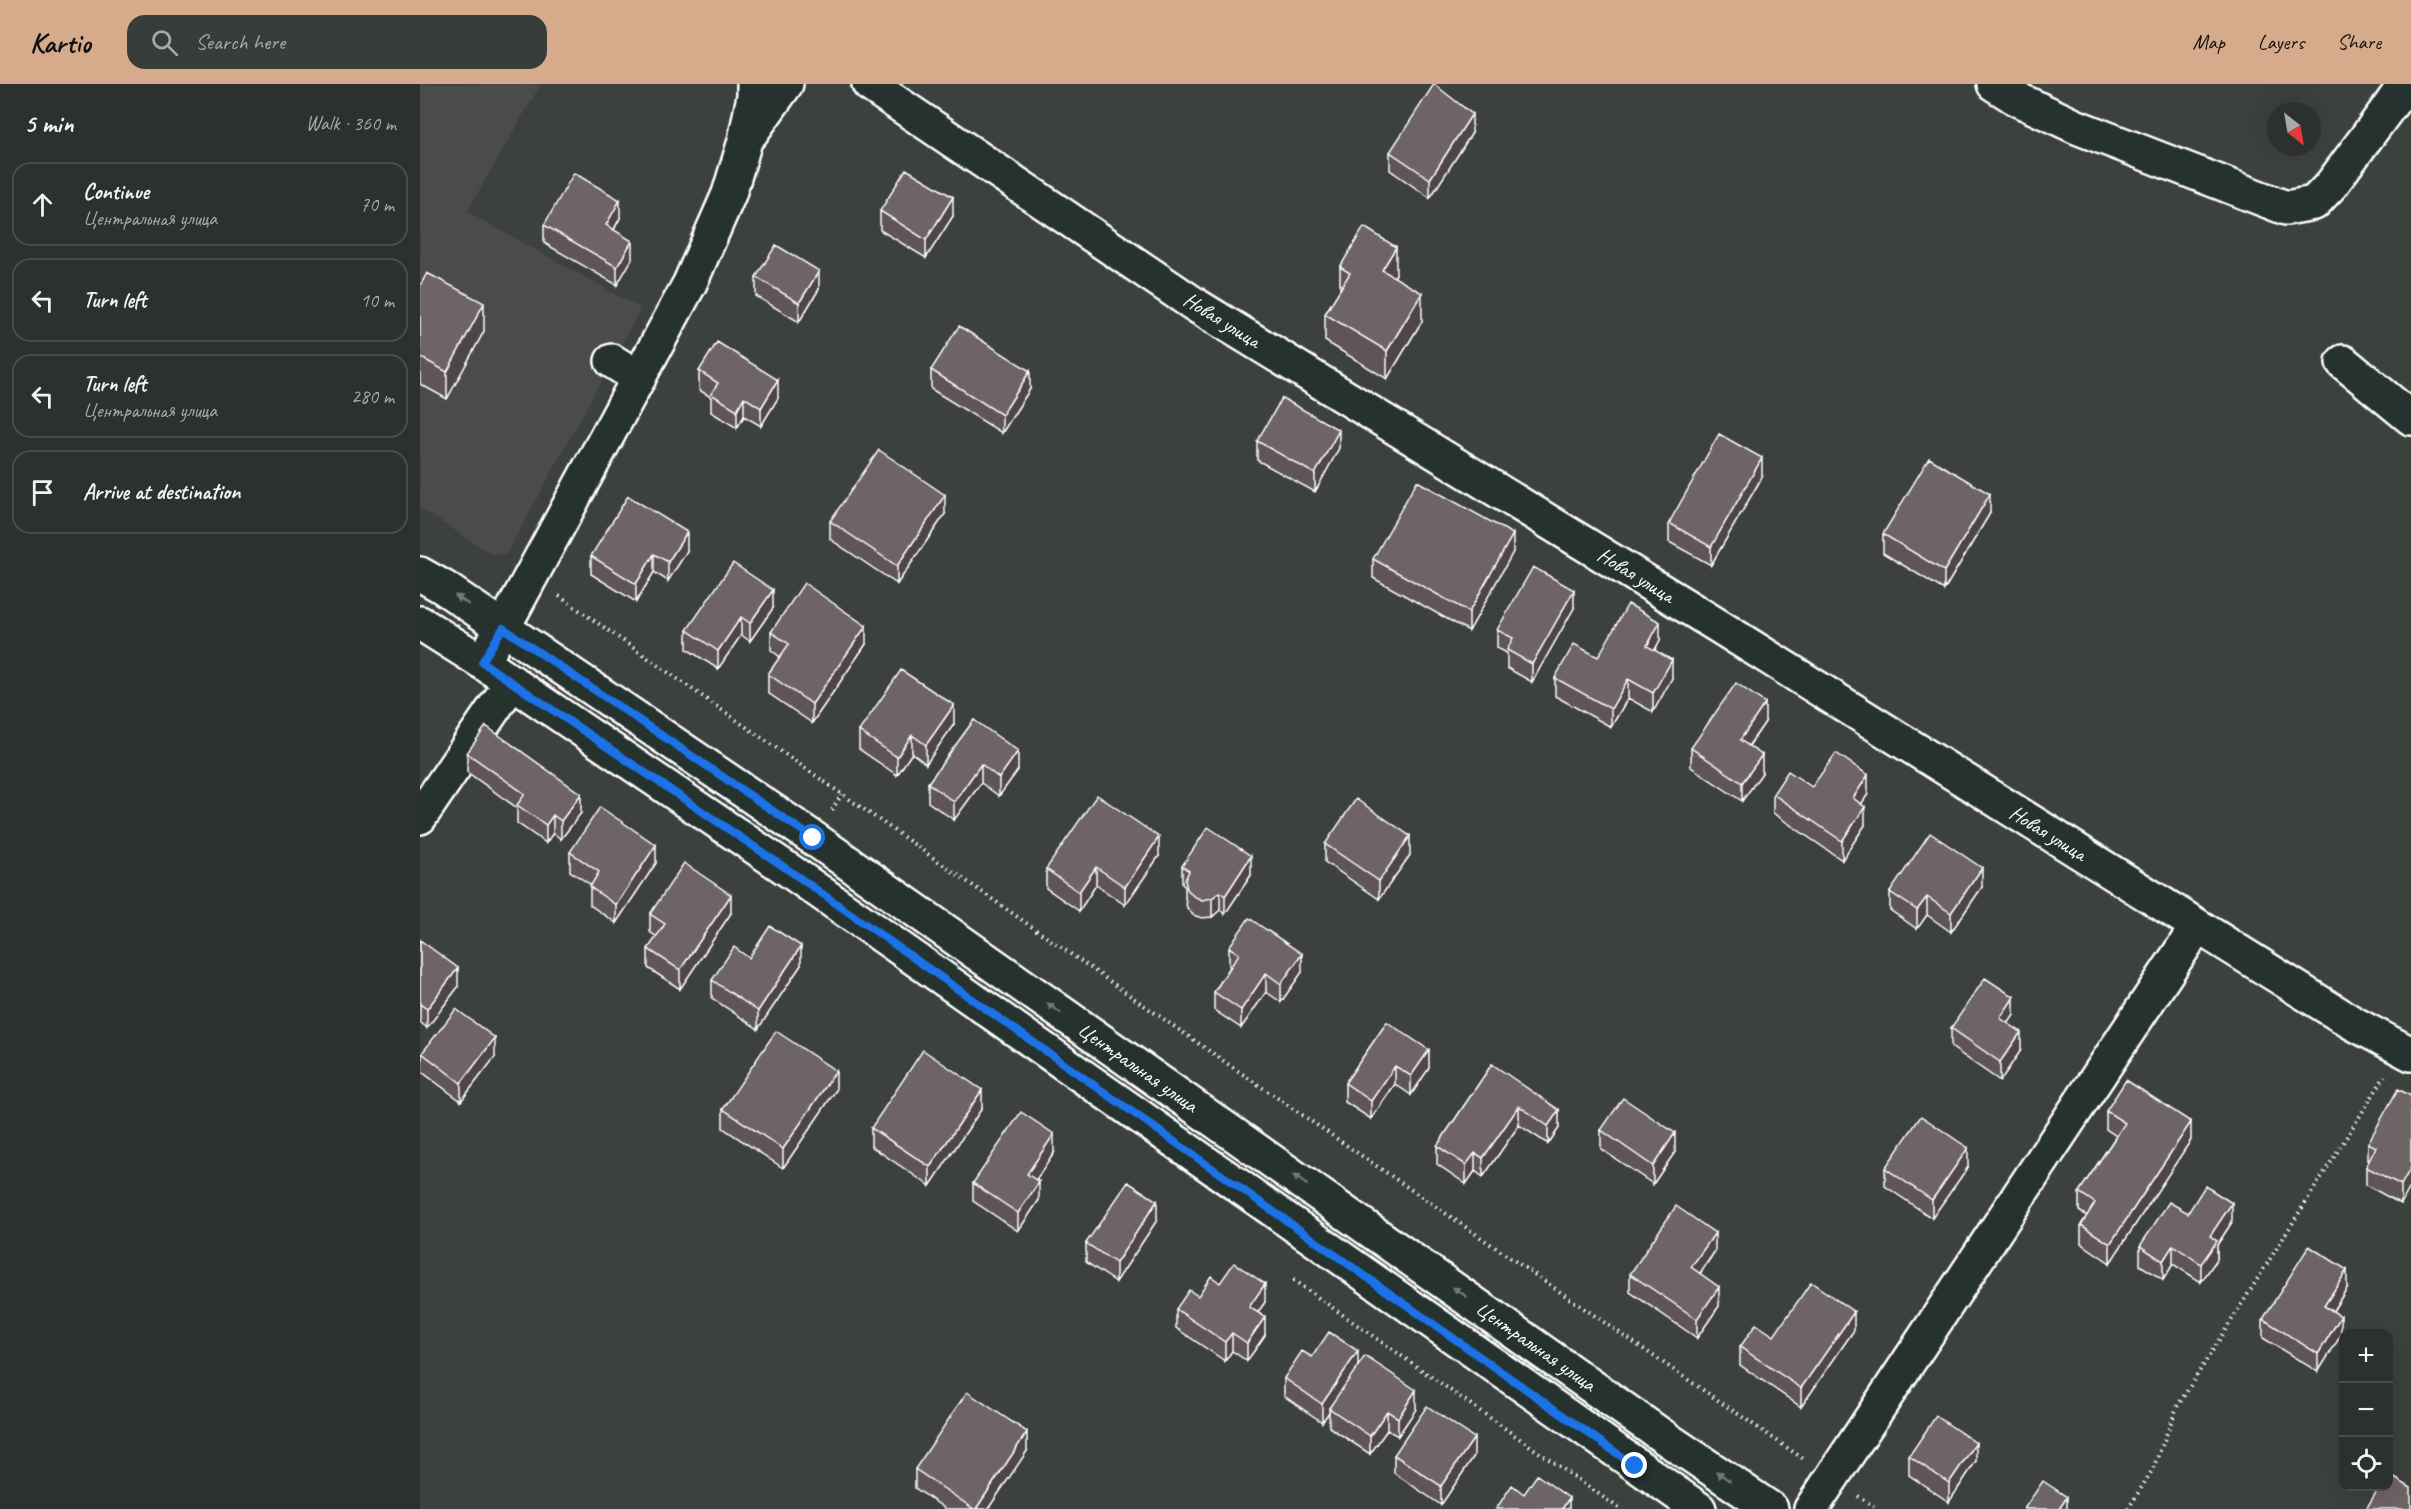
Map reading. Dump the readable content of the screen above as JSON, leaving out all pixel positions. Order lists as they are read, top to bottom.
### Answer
{
  "streets": {
    "main road": ["Новая улица", "Центральная улица"]
  },
  "north": "bottom right",
  "page": {
    "header": "Kartio",
    "search": "Search here",
    "nav": ["Map", "Layers", "Share"],
    "heading": ["5 min", "Walk · 360 m"],
    "list": [
      ["Continue", "Центральная улица", "70 m"],
      ["Turn left", "10 m"],
      ["Turn left", "Центральная улица", "280 m"],
      "Arrive at destination"
    ],
    "map_buttons": ["+", "−"]
  }
}
